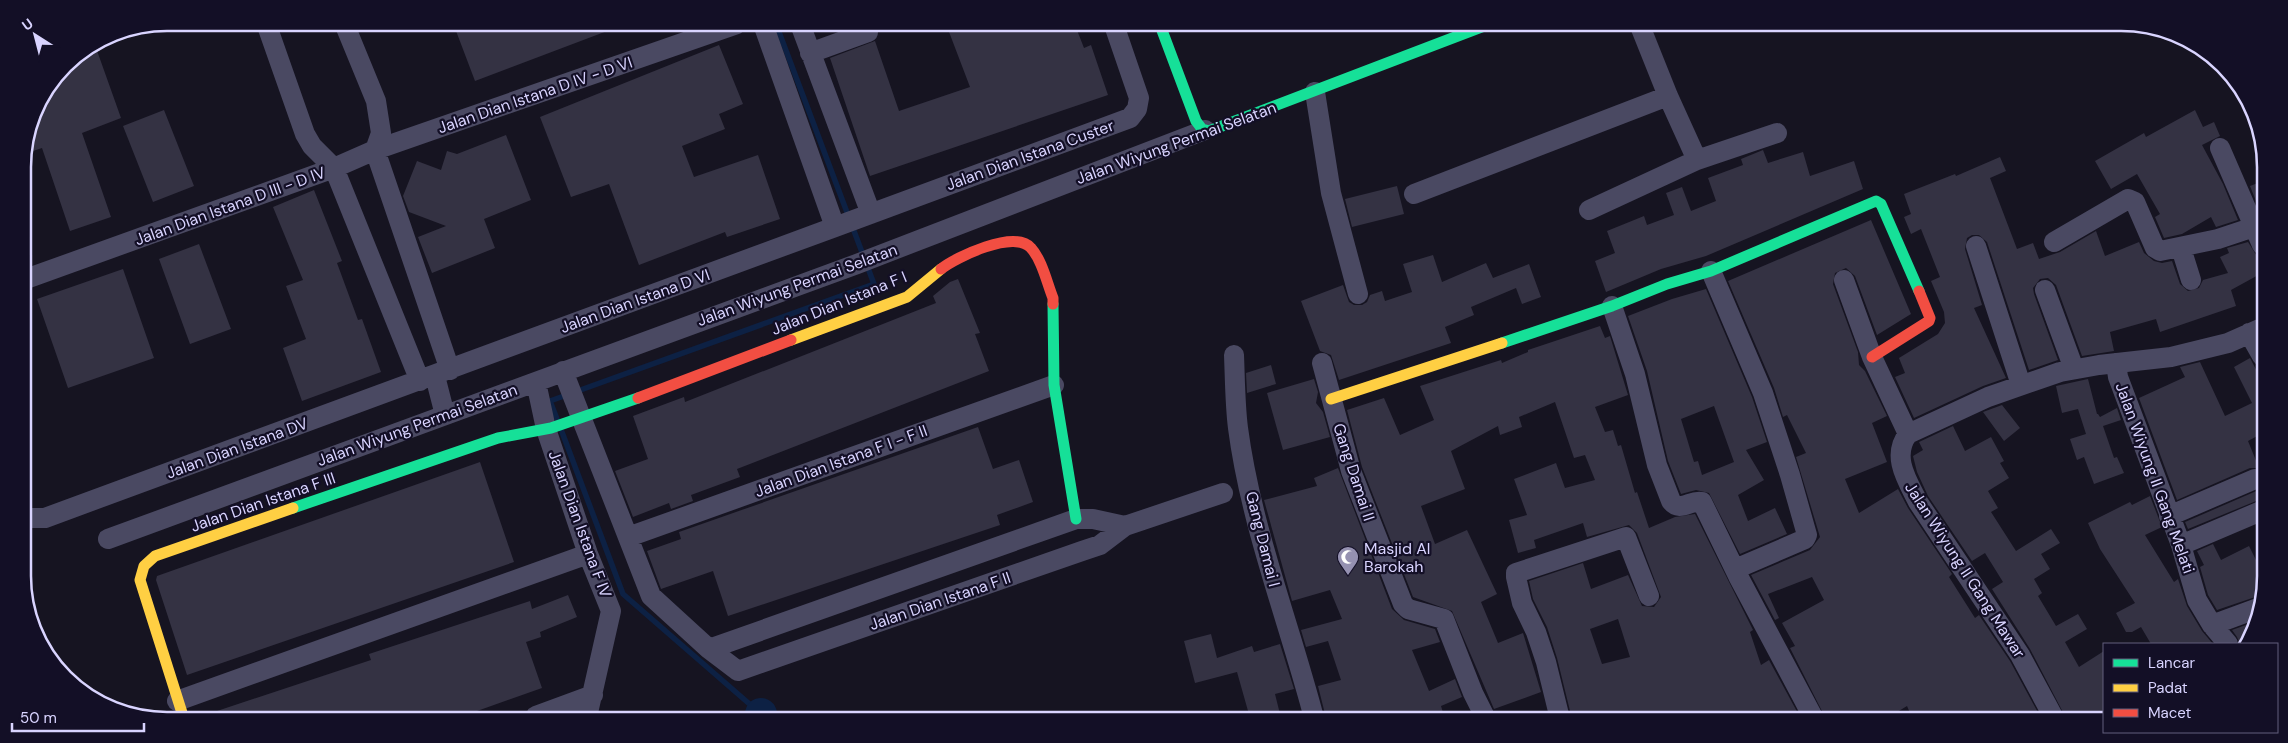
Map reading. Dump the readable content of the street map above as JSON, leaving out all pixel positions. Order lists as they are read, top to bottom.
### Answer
{
  "streets": {
    "street": [
      "Jalan Dian Istana D IV - D VI",
      "Jalan Wiyung Permai Selatan",
      "Jalan Dian Istana Custer",
      "Jalan Dian Istana D III - D IV",
      "Jalan Dian Istana D VI",
      "Jalan Dian Istana F I",
      "Jalan Dian Istana DV",
      "Jalan Dian Istana F I - F II",
      "Gang Damai II",
      "Jalan Wiyung II Gang Melati",
      "Jalan Dian Istana F III",
      "Jalan Dian Istana F IV",
      "Gang Damai I",
      "Jalan Wiyung II Gang Mawar",
      "Jalan Dian Istana F II"
    ]
  },
  "crossings": [
    ["Jalan Dian Istana D IV - D VI", "Jalan Dian Istana D III - D IV"],
    ["Jalan Wiyung Permai Selatan", "Jalan Dian Istana F IV"],
    ["Jalan Wiyung Permai Selatan", "Jalan Dian Istana F II"],
    ["Jalan Dian Istana Custer", "Jalan Dian Istana D VI"],
    ["Jalan Dian Istana D III - D IV", "Jalan Dian Istana D VI"],
    ["Jalan Dian Istana D III - D IV", "Jalan Dian Istana DV"],
    ["Jalan Dian Istana D VI", "Jalan Dian Istana DV"],
    ["Jalan Dian Istana F I", "Jalan Dian Istana F I - F II"],
    ["Jalan Dian Istana F I", "Jalan Dian Istana F III"],
    ["Jalan Dian Istana F I", "Jalan Dian Istana F IV"],
    ["Jalan Dian Istana F I", "Jalan Dian Istana F II"],
    ["Jalan Dian Istana F I - F II", "Jalan Dian Istana F II"],
    ["Jalan Dian Istana F III", "Jalan Dian Istana F IV"]
  ],
  "places": {
    "mosque": ["Masjid Al Barokah"]
  },
  "legend": ["Lancar", "Padat", "Macet"],
  "scale_bar": "50 m",
  "north": "top left"
}
